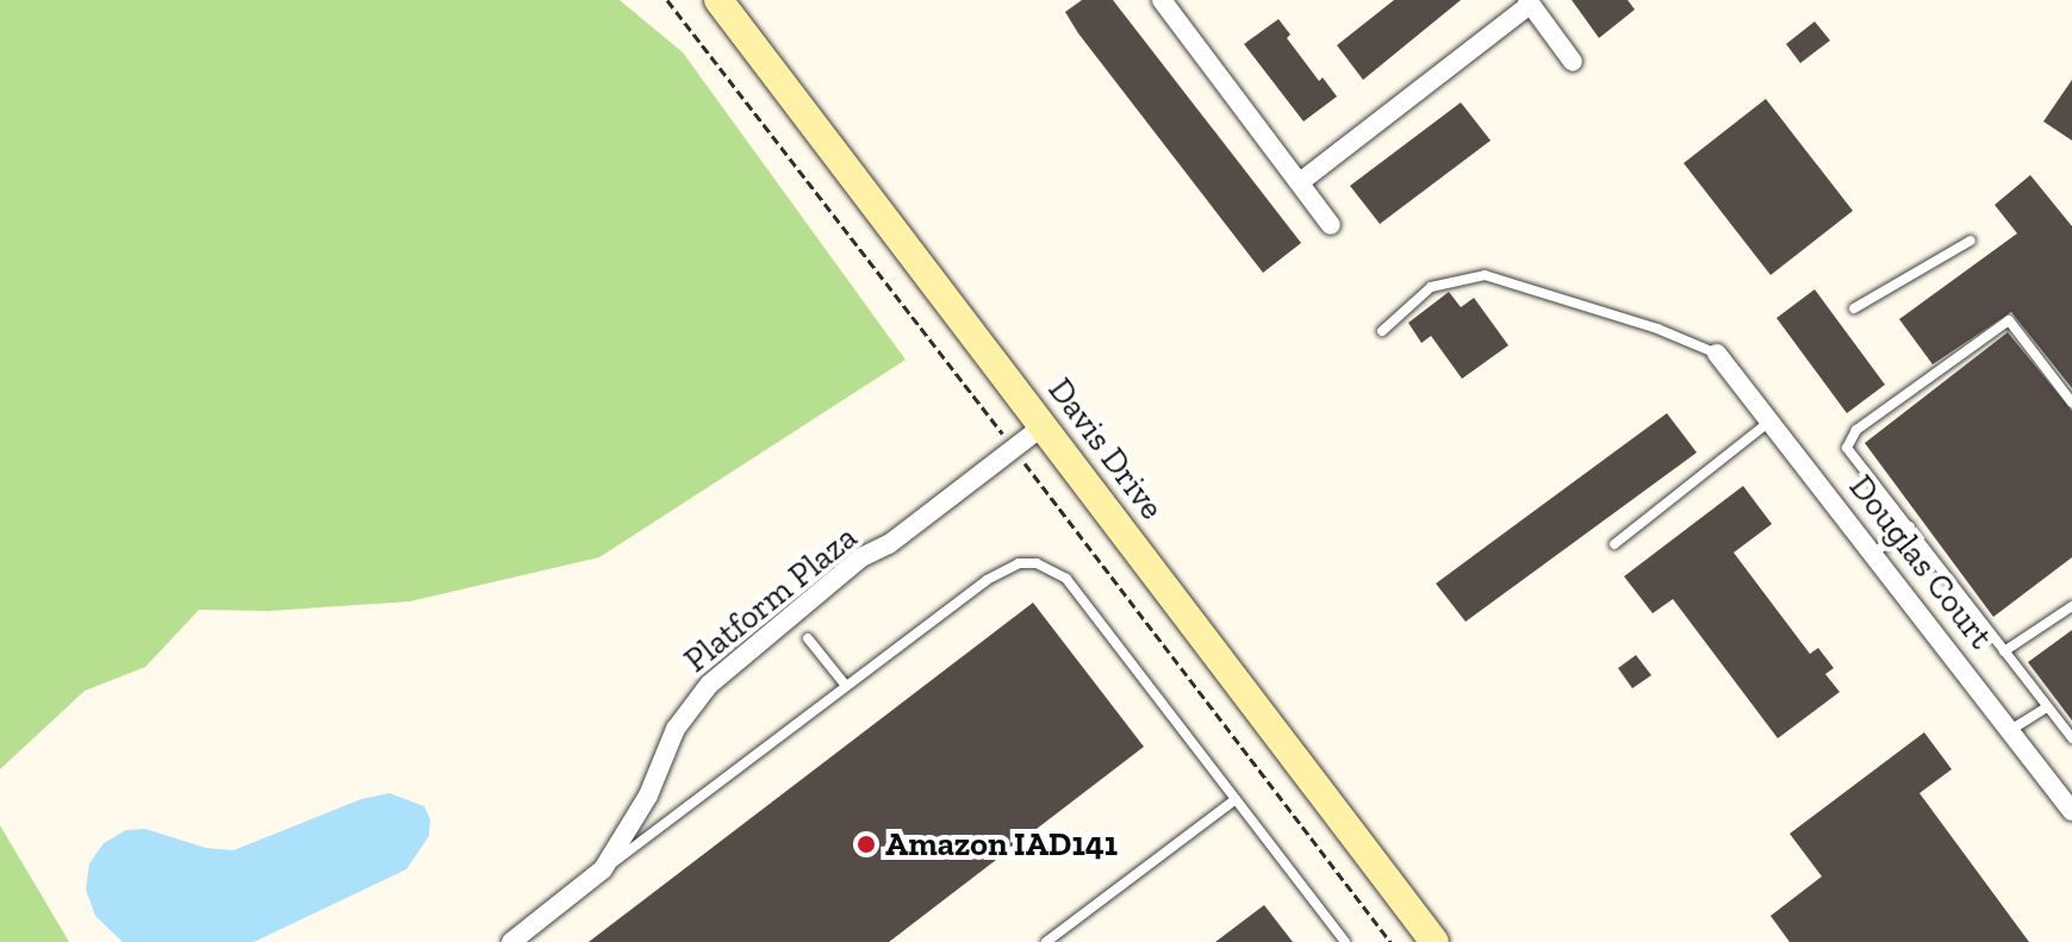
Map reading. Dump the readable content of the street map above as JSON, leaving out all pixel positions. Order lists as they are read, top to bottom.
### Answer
{
  "streets": {
    "street": ["Davis Drive", "Douglas Court", "Platform Plaza"]
  },
  "crossings": [
    ["Davis Drive", "Platform Plaza"]
  ],
  "places": ["Amazon IAD141"]
}
